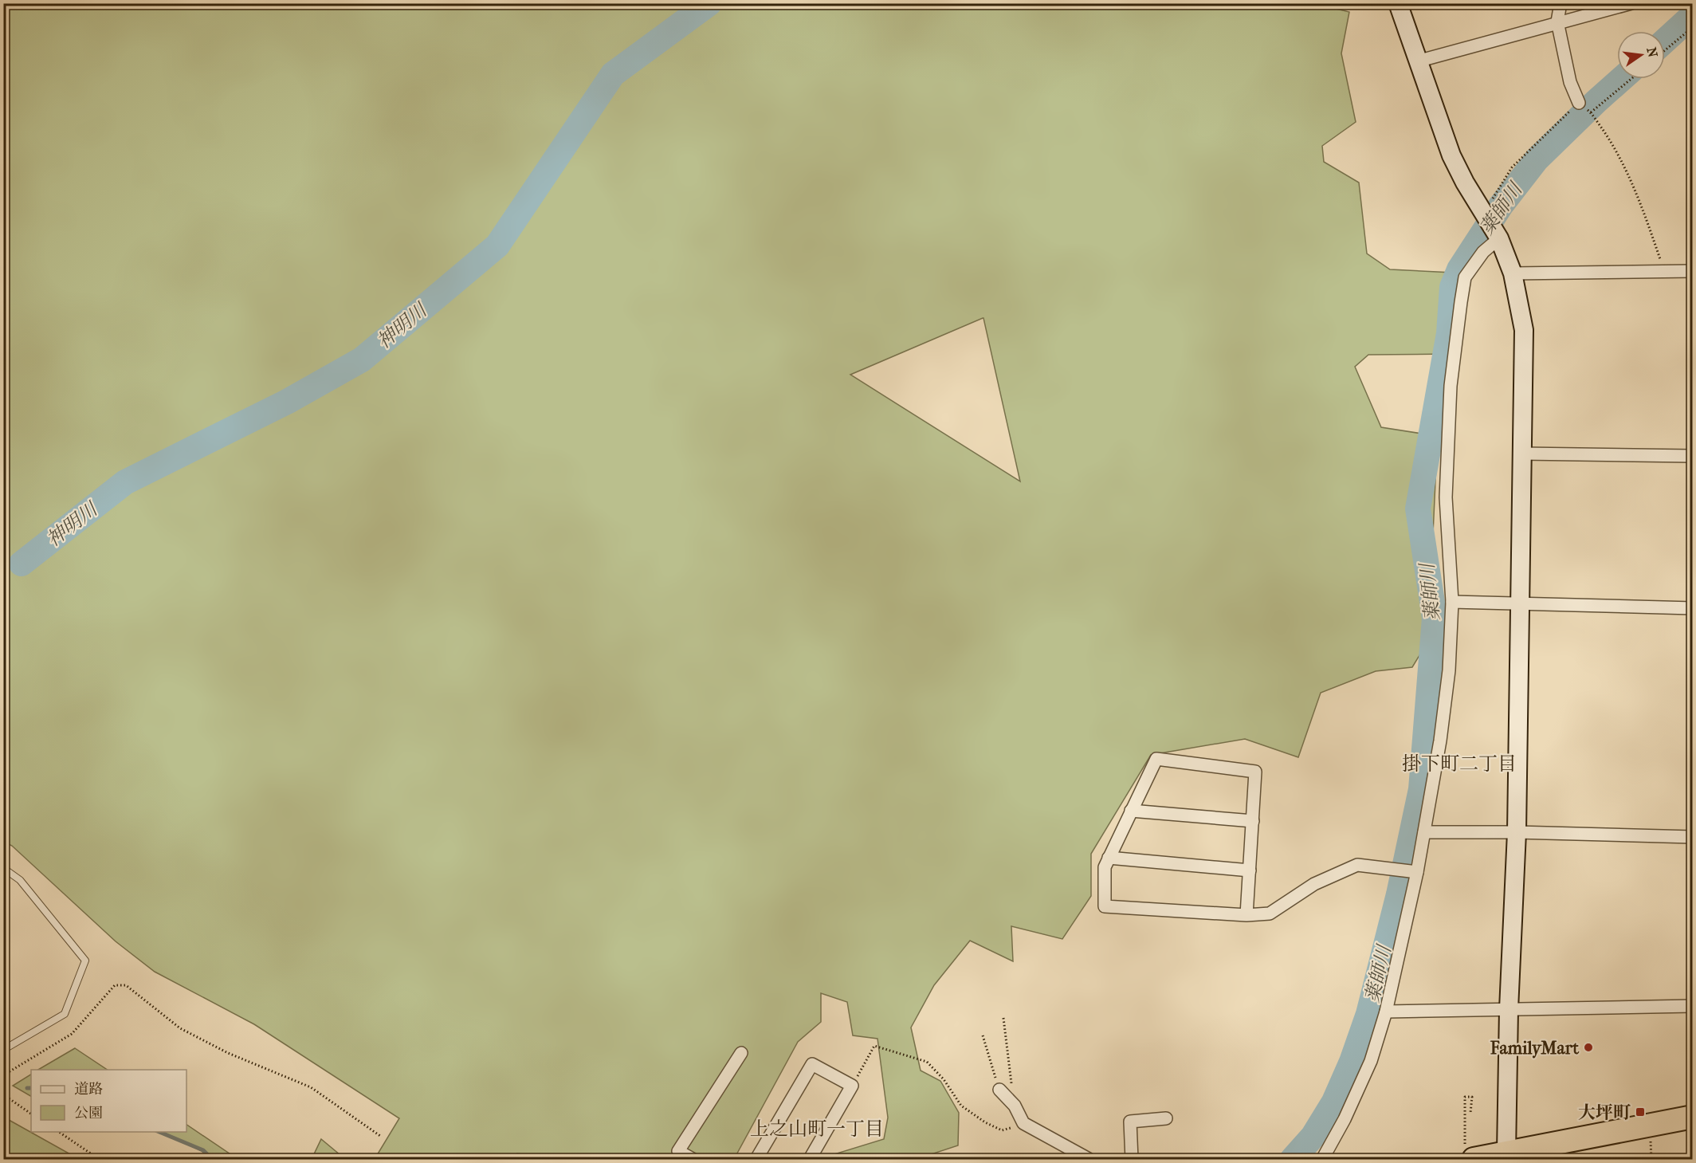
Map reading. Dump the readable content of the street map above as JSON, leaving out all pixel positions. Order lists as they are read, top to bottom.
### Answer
{
  "districts": ["掛下町二丁目", "上之山町一丁目"],
  "water": ["薬師川", "神明川"],
  "places": {
    "other": ["FamilyMart"],
    "transit": ["大坪町"]
  },
  "legend": ["道路", "公園"],
  "north": "right"
}
